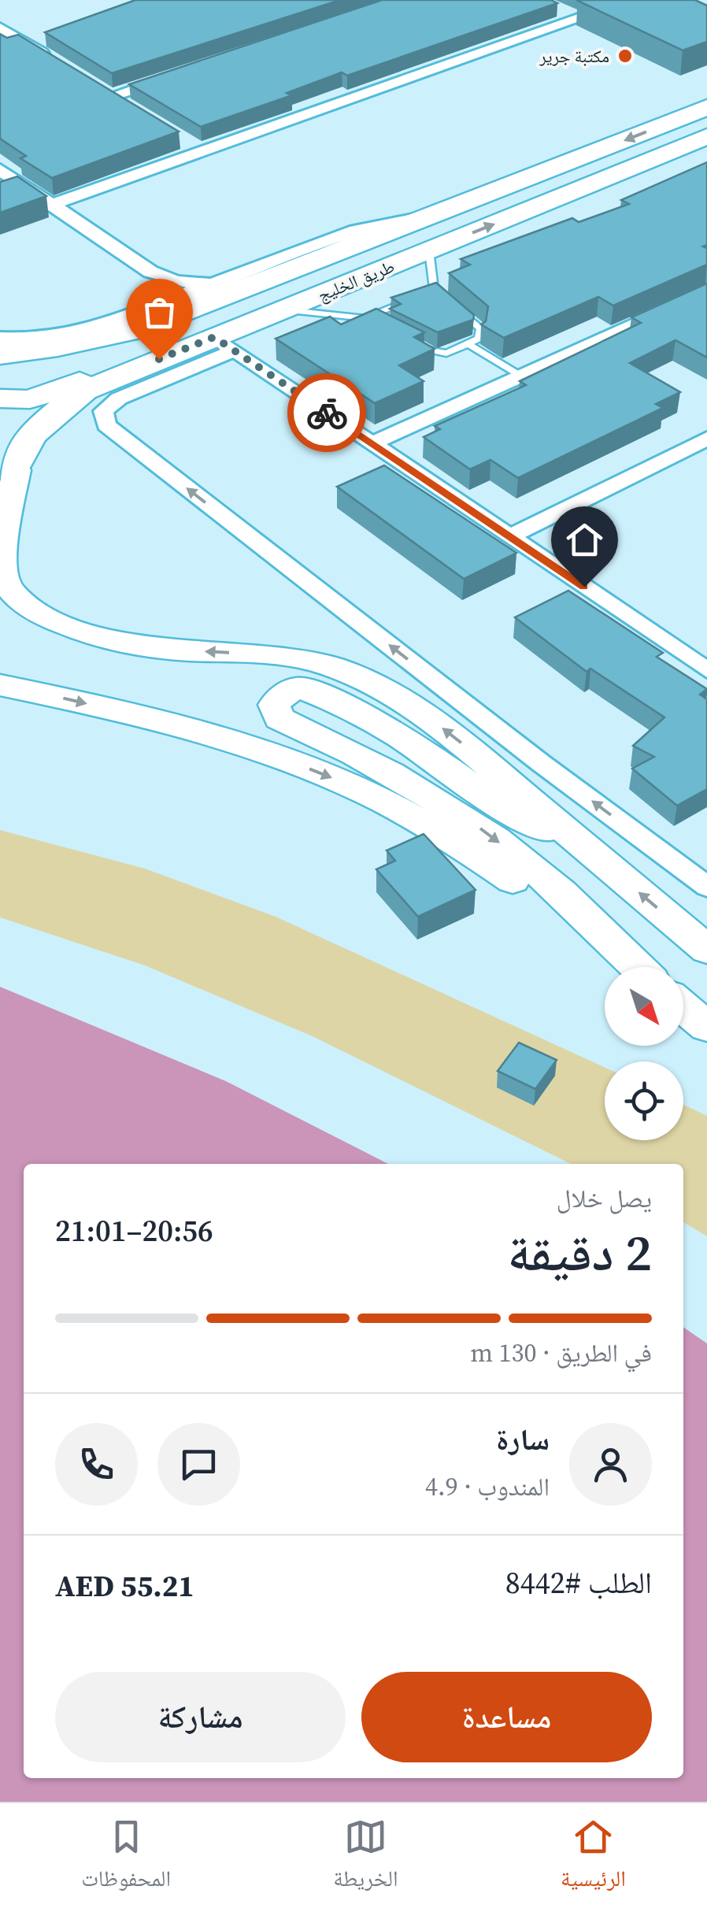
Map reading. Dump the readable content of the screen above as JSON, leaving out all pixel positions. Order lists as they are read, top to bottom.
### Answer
{
  "streets": {
    "main road": ["طريق الخليج"]
  },
  "places": ["مكتبة جرير"],
  "north": "bottom right",
  "page": {
    "heading": ["2 دقيقة", "يصل خلال", "20:56–21:01"],
    "panel": [
      "سارة",
      "المندوب · 4.9",
      "الطلب #8442",
      "AED 55.21"
    ],
    "bar": "في الطريق · 130 m",
    "buttons": ["مساعدة", "مشاركة"],
    "tabs": ["الرئيسية", "الخريطة", "المحفوظات"]
  }
}
